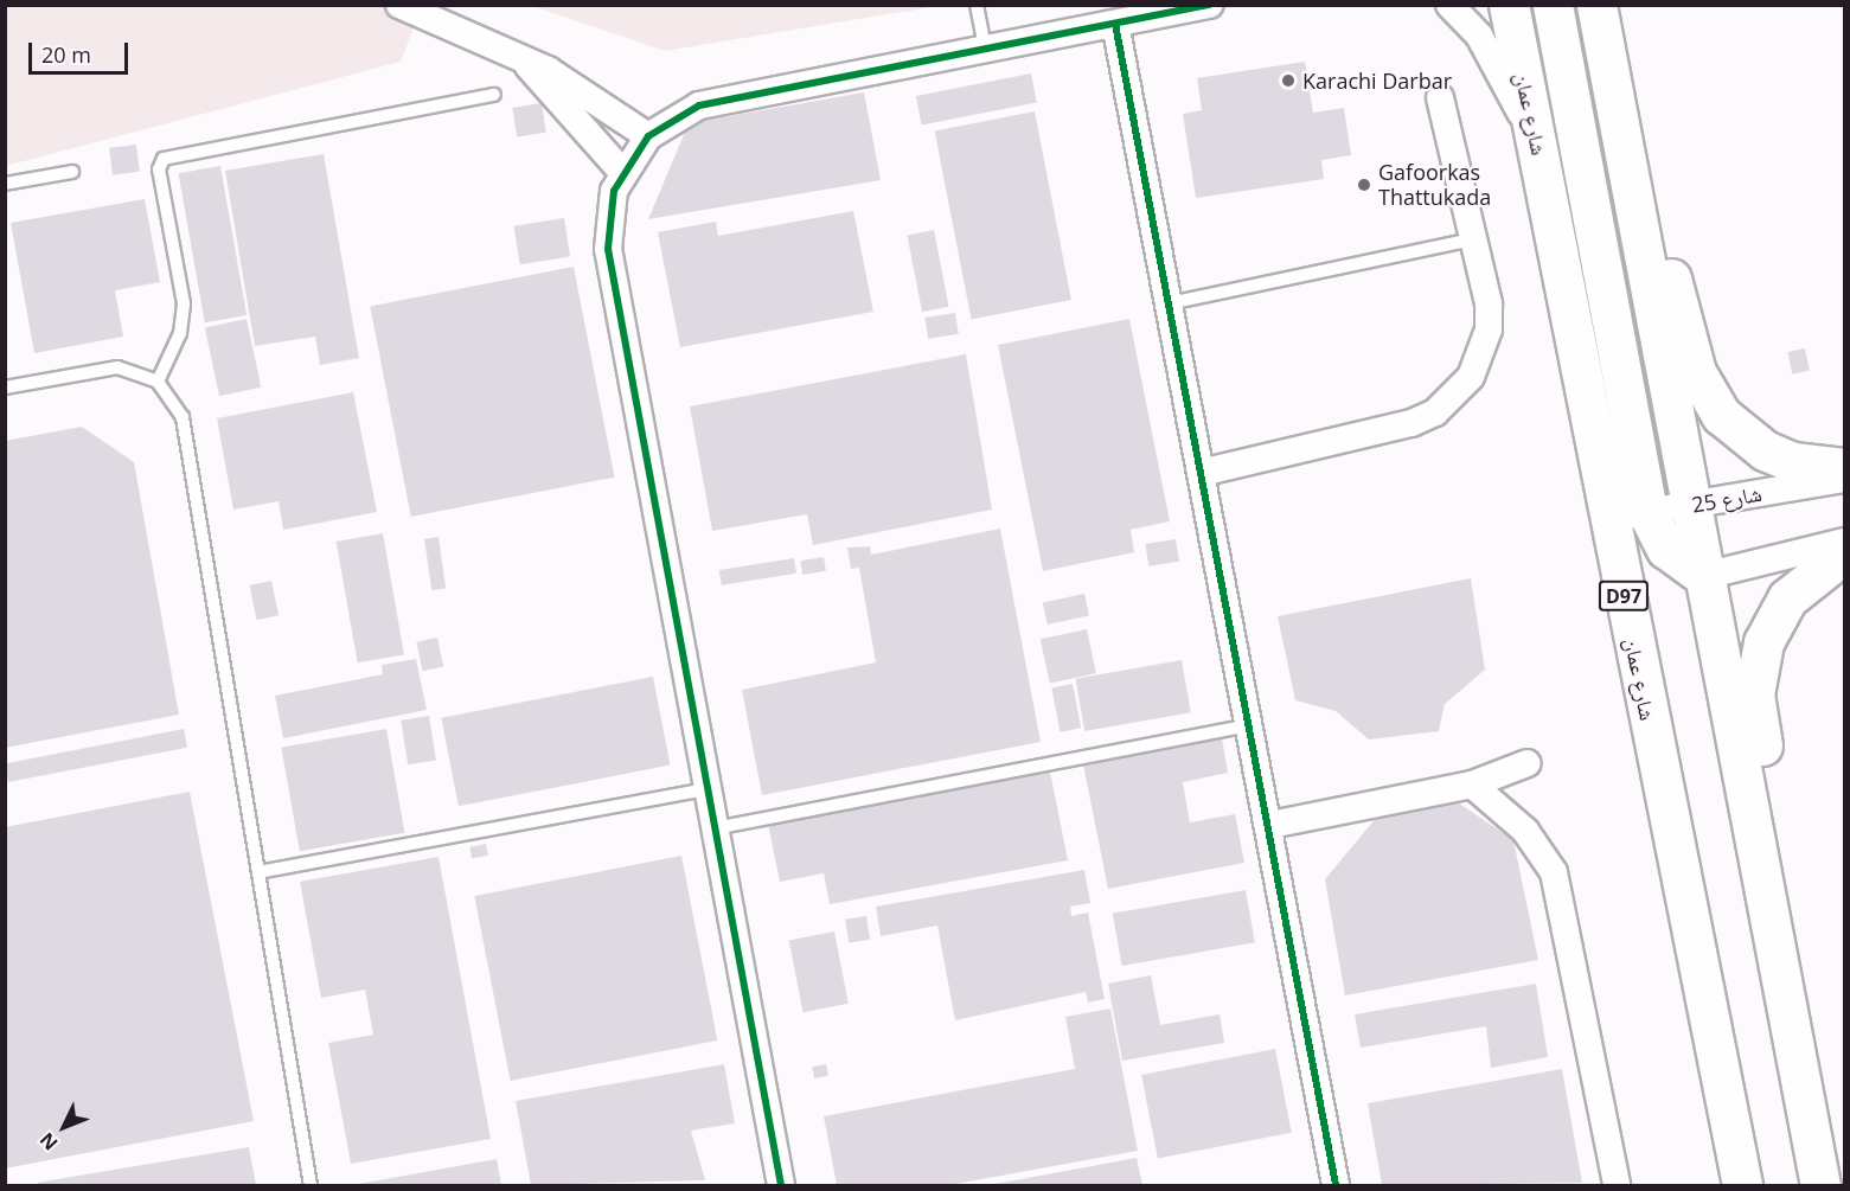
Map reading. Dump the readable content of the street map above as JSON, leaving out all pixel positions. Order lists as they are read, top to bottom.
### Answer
{
  "streets": {
    "main road": ["شارع عمان", "D97"],
    "street": ["شارع 25"]
  },
  "crossings": [
    ["شارع عمان", "شارع 25"]
  ],
  "places": ["Karachi Darbar", "Gafoorkas Thattukada"],
  "scale_bar": "20 m",
  "north": "bottom left"
}
